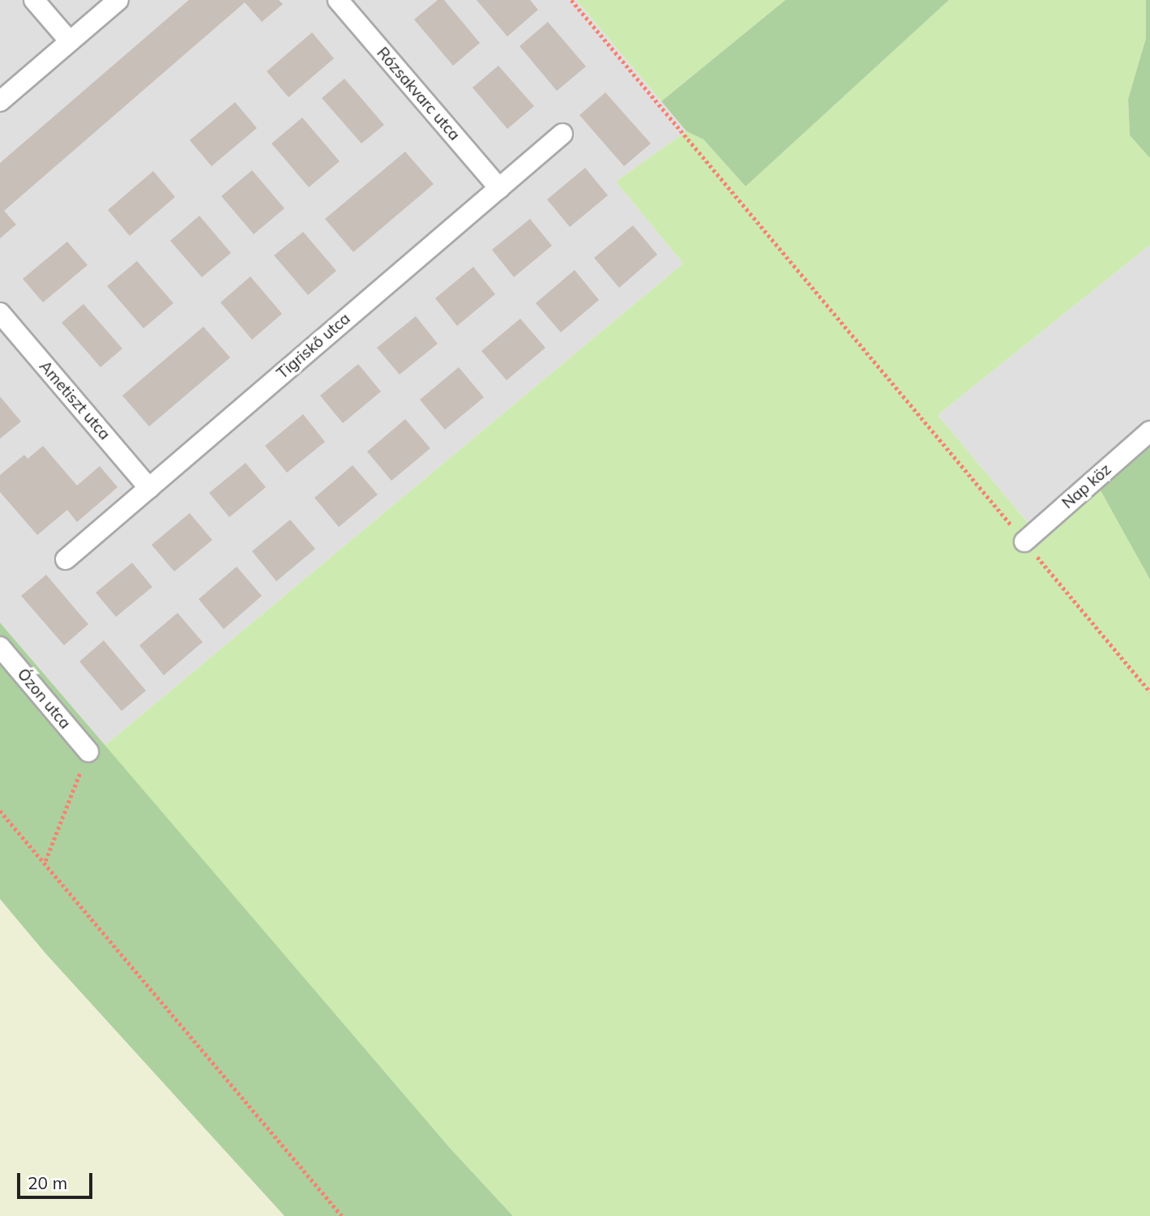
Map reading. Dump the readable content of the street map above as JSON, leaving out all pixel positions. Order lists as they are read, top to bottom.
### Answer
{
  "streets": {
    "street": [
      "Rózsakvarc utca",
      "Tigriskő utca",
      "Ametiszt utca",
      "Nap köz",
      "Ózon utca"
    ]
  },
  "crossings": [
    ["Rózsakvarc utca", "Tigriskő utca"],
    ["Tigriskő utca", "Ametiszt utca"]
  ],
  "scale_bar": "20 m"
}
